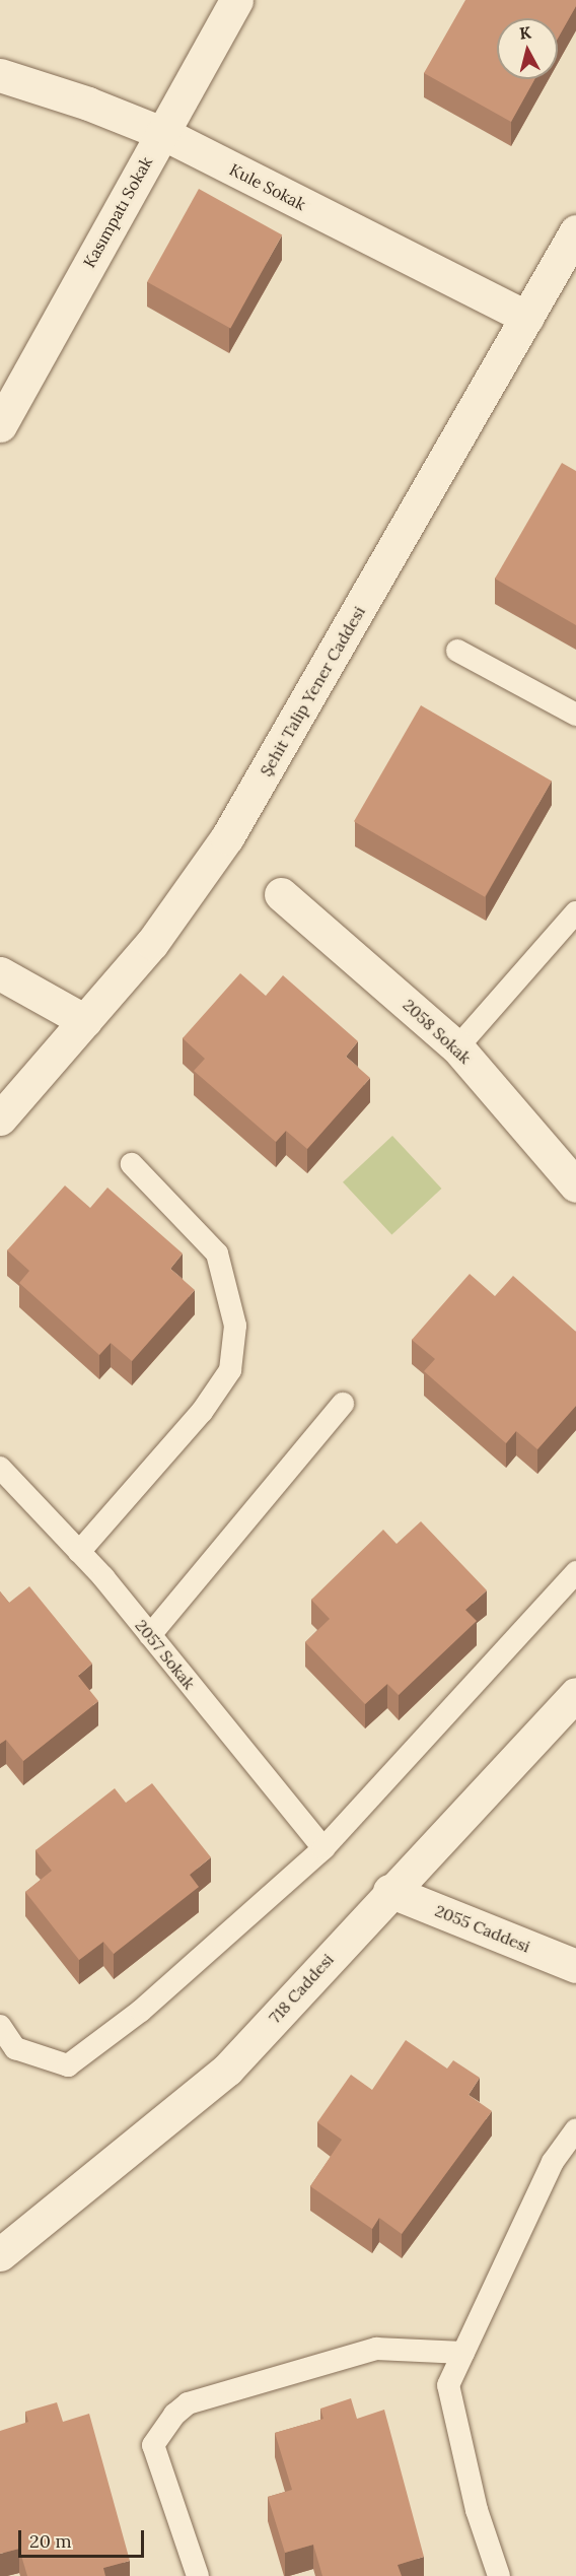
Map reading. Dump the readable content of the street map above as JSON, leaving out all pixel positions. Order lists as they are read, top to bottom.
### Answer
{
  "streets": {
    "street": [
      "Kule Sokak",
      "Kasımpatı Sokak",
      "Şehit Talip Yener Caddesi",
      "2058 Sokak",
      "2055 Caddesi",
      "718 Caddesi"
    ],
    "lane": ["2057 Sokak"]
  },
  "crossings": [
    ["Kule Sokak", "Kasımpatı Sokak"],
    ["Kule Sokak", "Şehit Talip Yener Caddesi"],
    ["2055 Caddesi", "718 Caddesi"]
  ],
  "scale_bar": "20 m",
  "north": "top"
}
